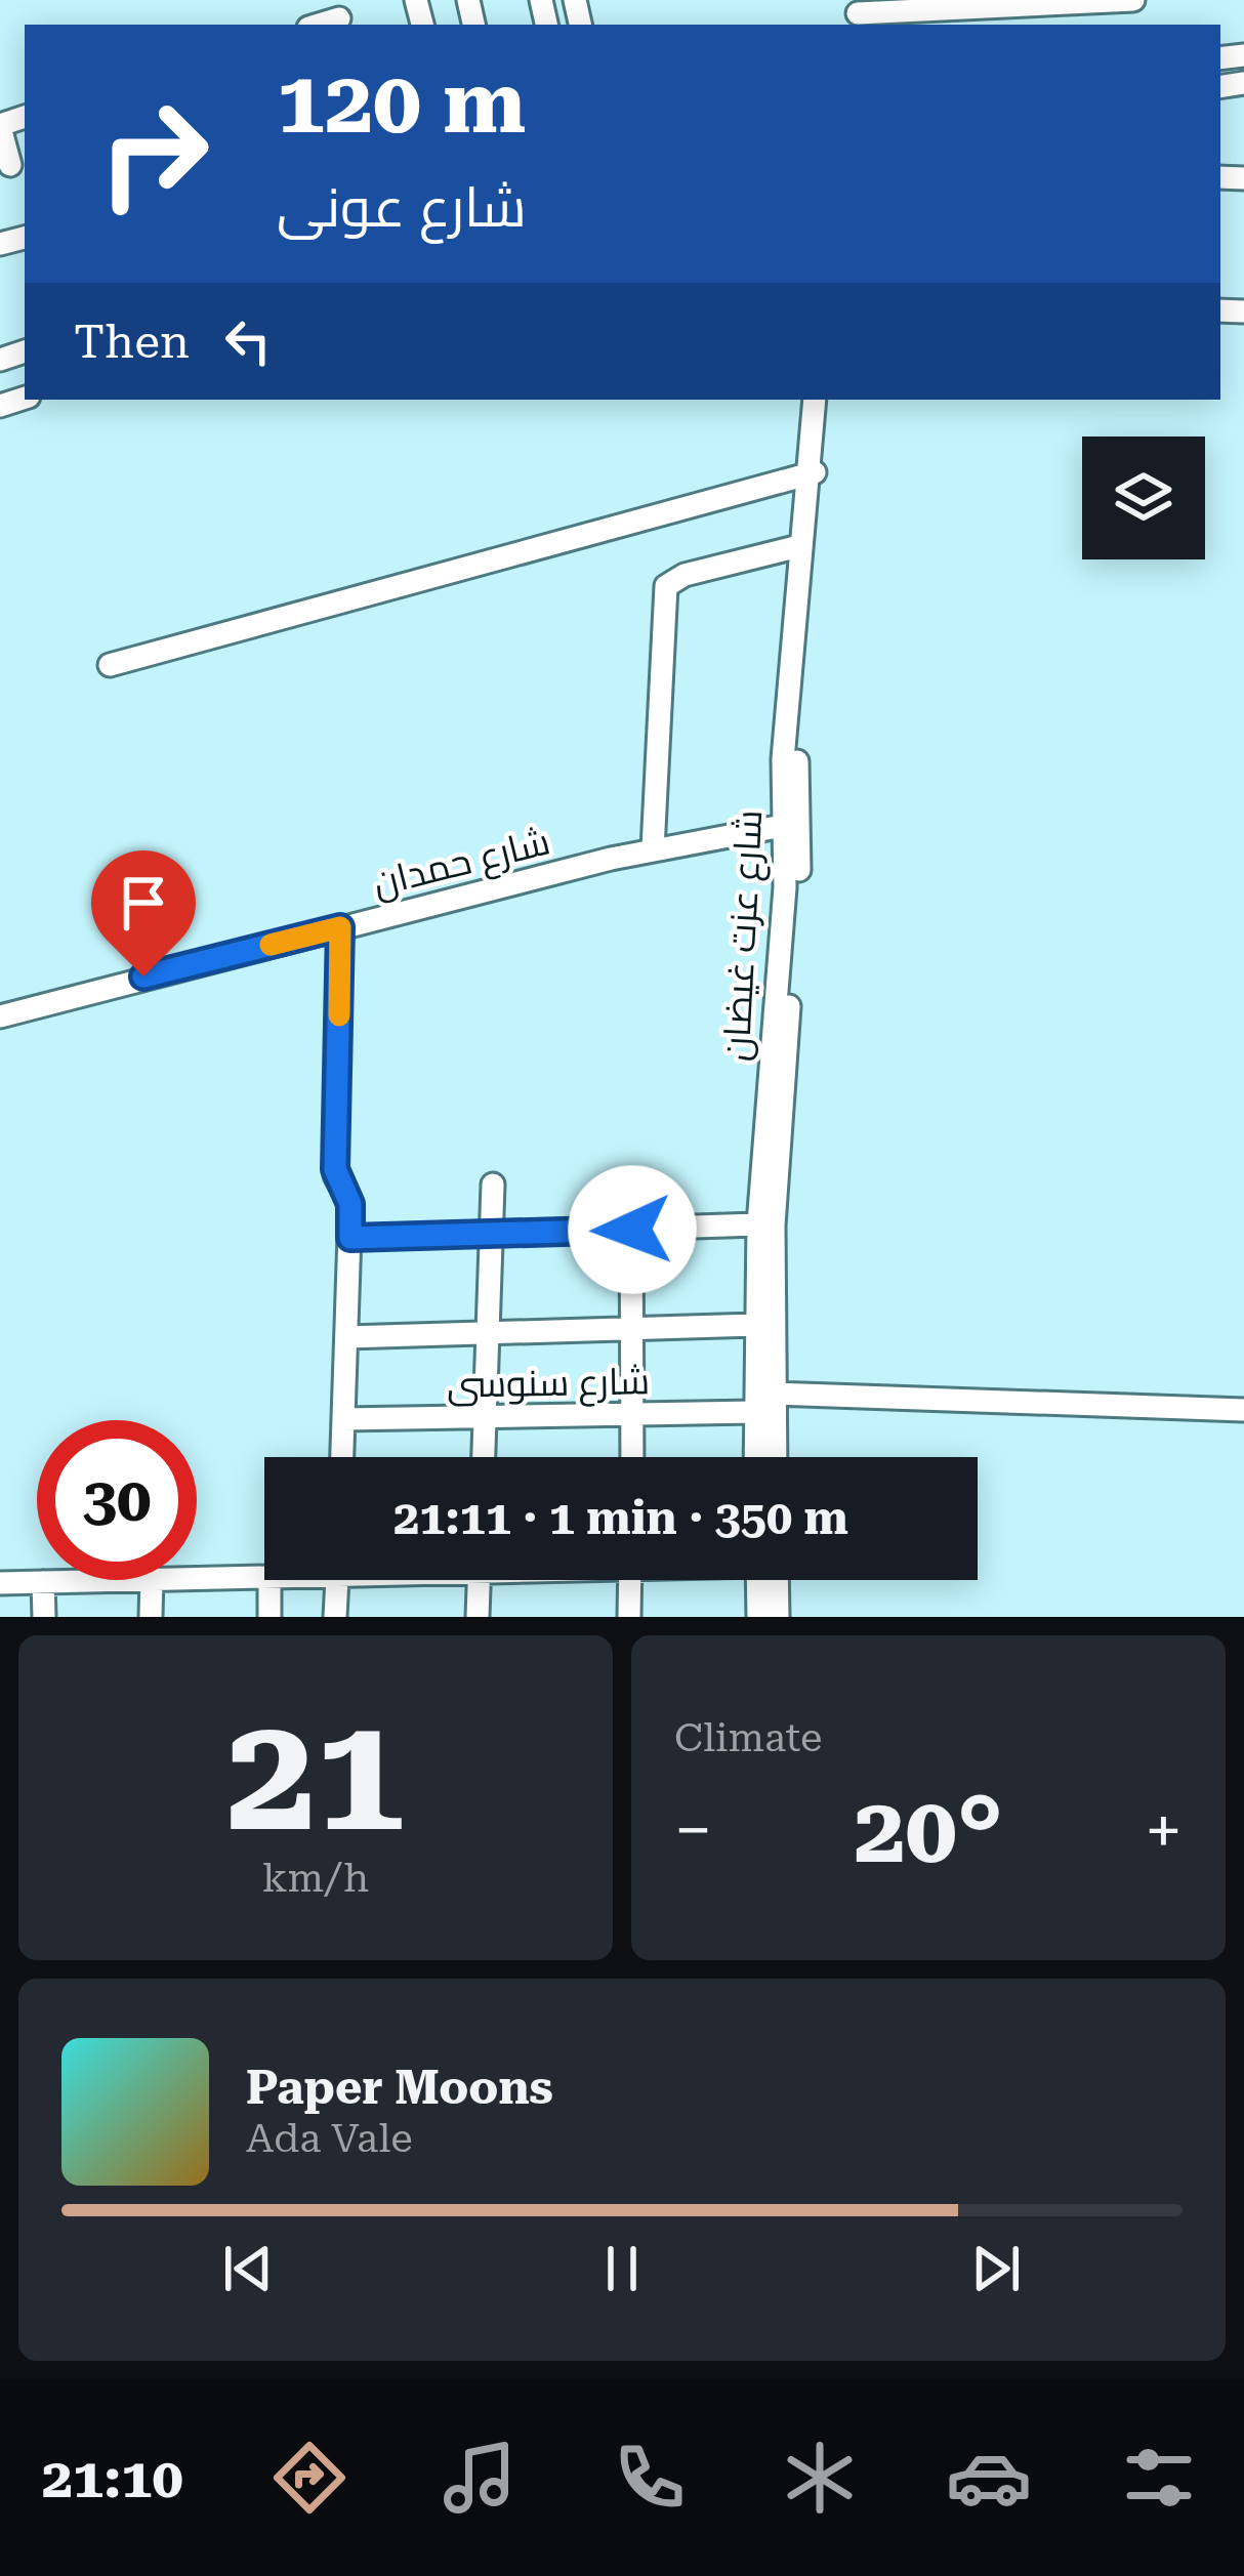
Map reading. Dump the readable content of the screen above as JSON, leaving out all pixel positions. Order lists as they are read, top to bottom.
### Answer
{
  "streets": {
    "street": ["شارع حمدان", "شارع عزت غيضان", "شارع سنوسى"]
  },
  "crossings": [
    ["شارع حمدان", "شارع عزت غيضان"],
    ["شارع عزت غيضان", "شارع سنوسى"]
  ],
  "page": {
    "turn": ["120 m", "شارع عونى"],
    "then": "Then",
    "limit": "30",
    "trip": "21:11 · 1 min · 350 m",
    "tile": [
      ["21", "km/h"],
      "Climate"
    ],
    "heat": ["−", "20°", "+"],
    "song": ["Paper Moons", "Ada Vale"],
    "tabs": "21:10"
  }
}
